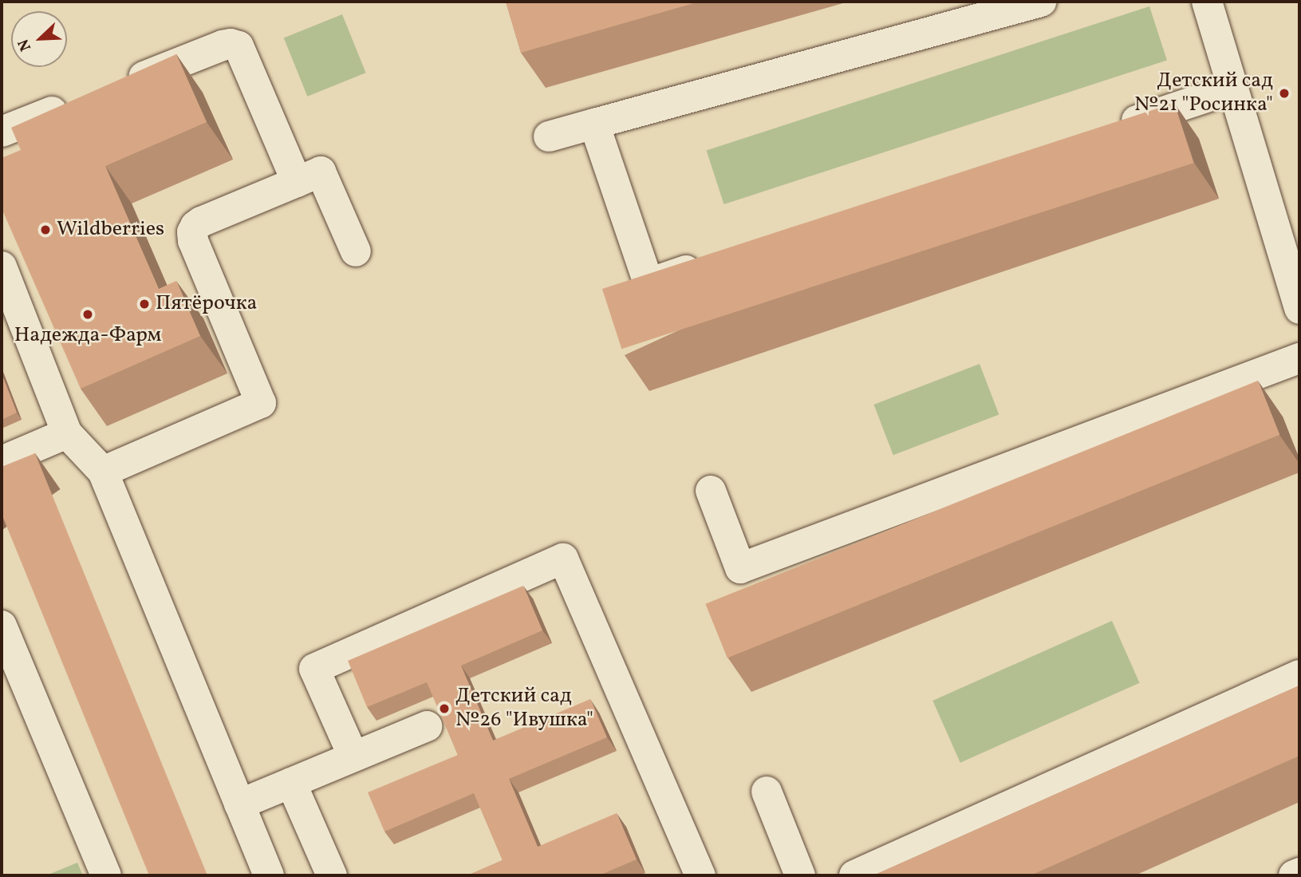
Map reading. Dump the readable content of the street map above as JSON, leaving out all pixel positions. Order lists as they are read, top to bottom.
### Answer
{
  "places": [
    "Детский сад №21 \"Росинка\"",
    "Wildberries",
    "Пятёрочка",
    "Надежда-Фарм",
    "Детский сад №26 \"Ивушка\""
  ],
  "north": "bottom left"
}
